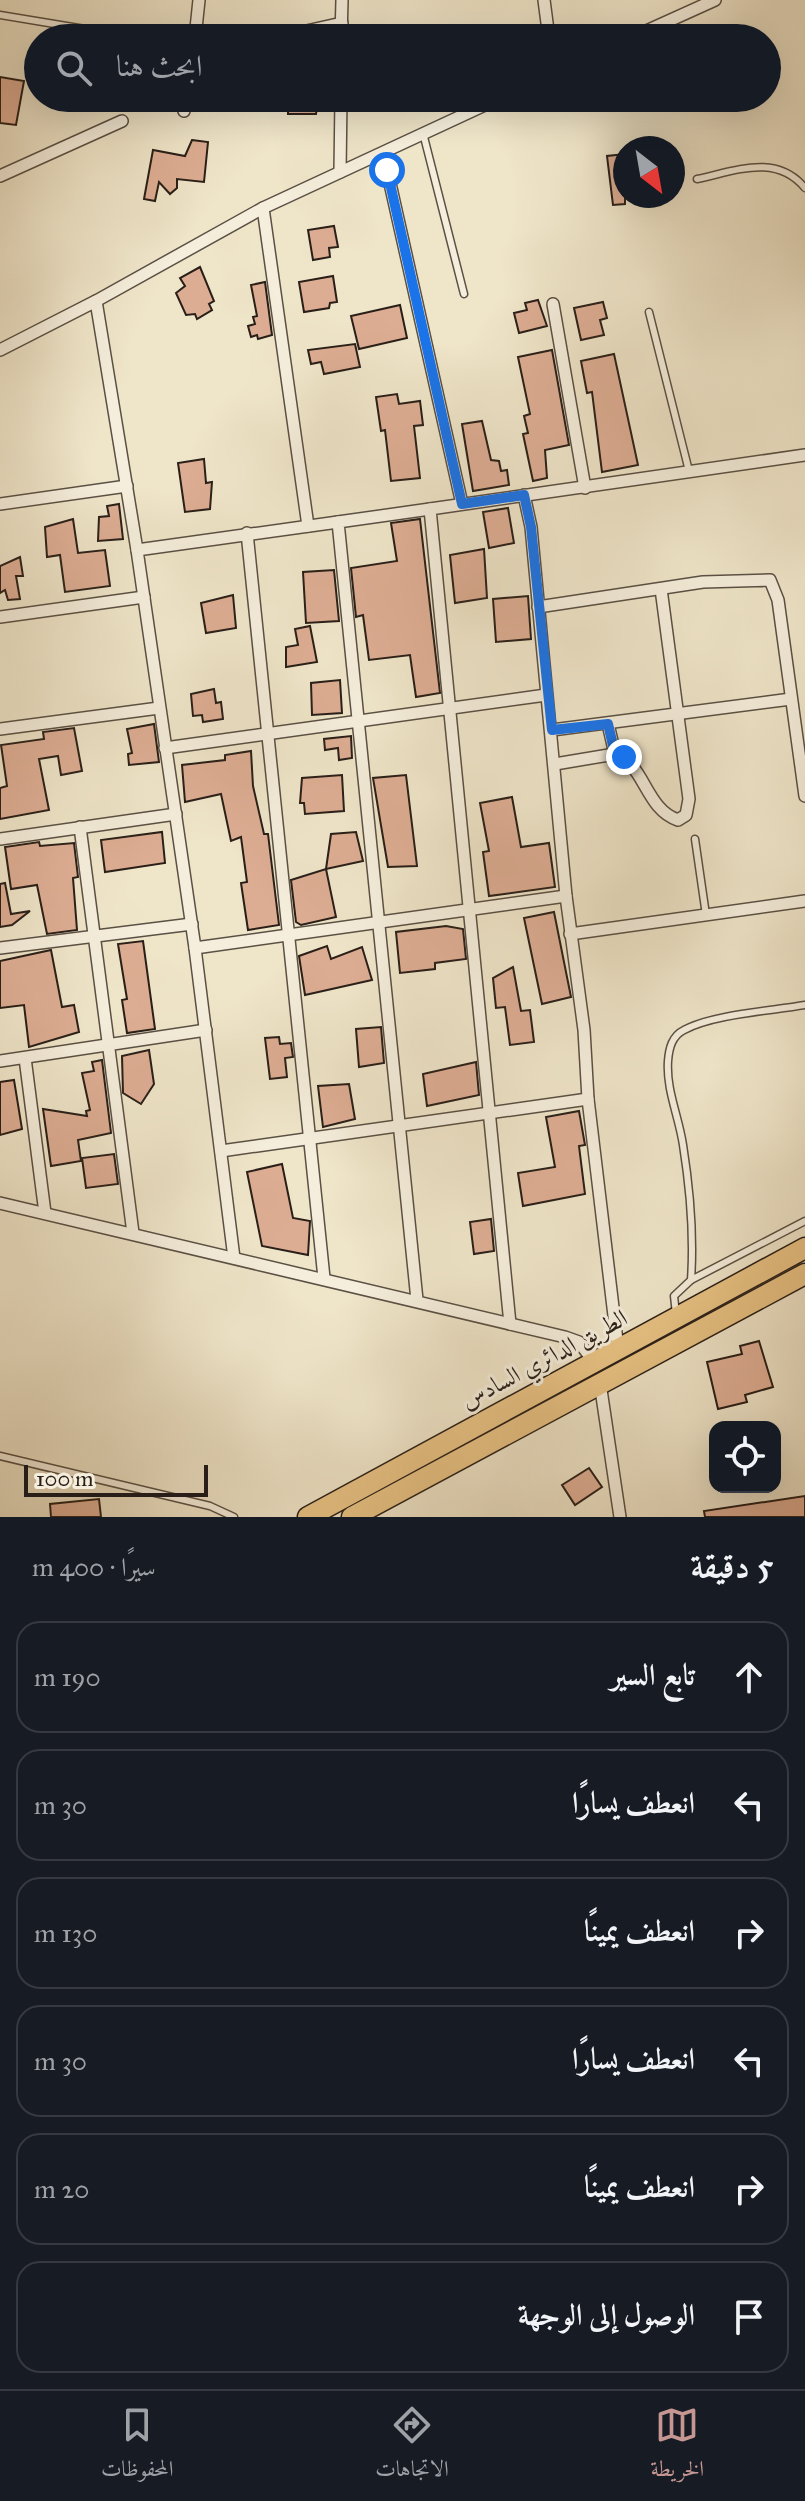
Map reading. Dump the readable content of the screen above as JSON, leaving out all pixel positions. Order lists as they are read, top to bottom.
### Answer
{
  "streets": {
    "highway": ["الطريق الدائري السادس"]
  },
  "scale_bar": "100 m",
  "north": "bottom right",
  "page": {
    "search": "ابحث هنا",
    "scale": "100 m",
    "heading": ["5 دقيقة", "سيرًا · 400 m"],
    "list": [
      ["تابع السير", "190 m"],
      ["انعطف يسارًا", "30 m"],
      ["انعطف يمينًا", "130 m"],
      ["انعطف يسارًا", "30 m"],
      ["انعطف يمينًا", "20 m"],
      "الوصول إلى الوجهة"
    ],
    "nav": ["الخريطة", "الاتجاهات", "المحفوظات"]
  }
}
